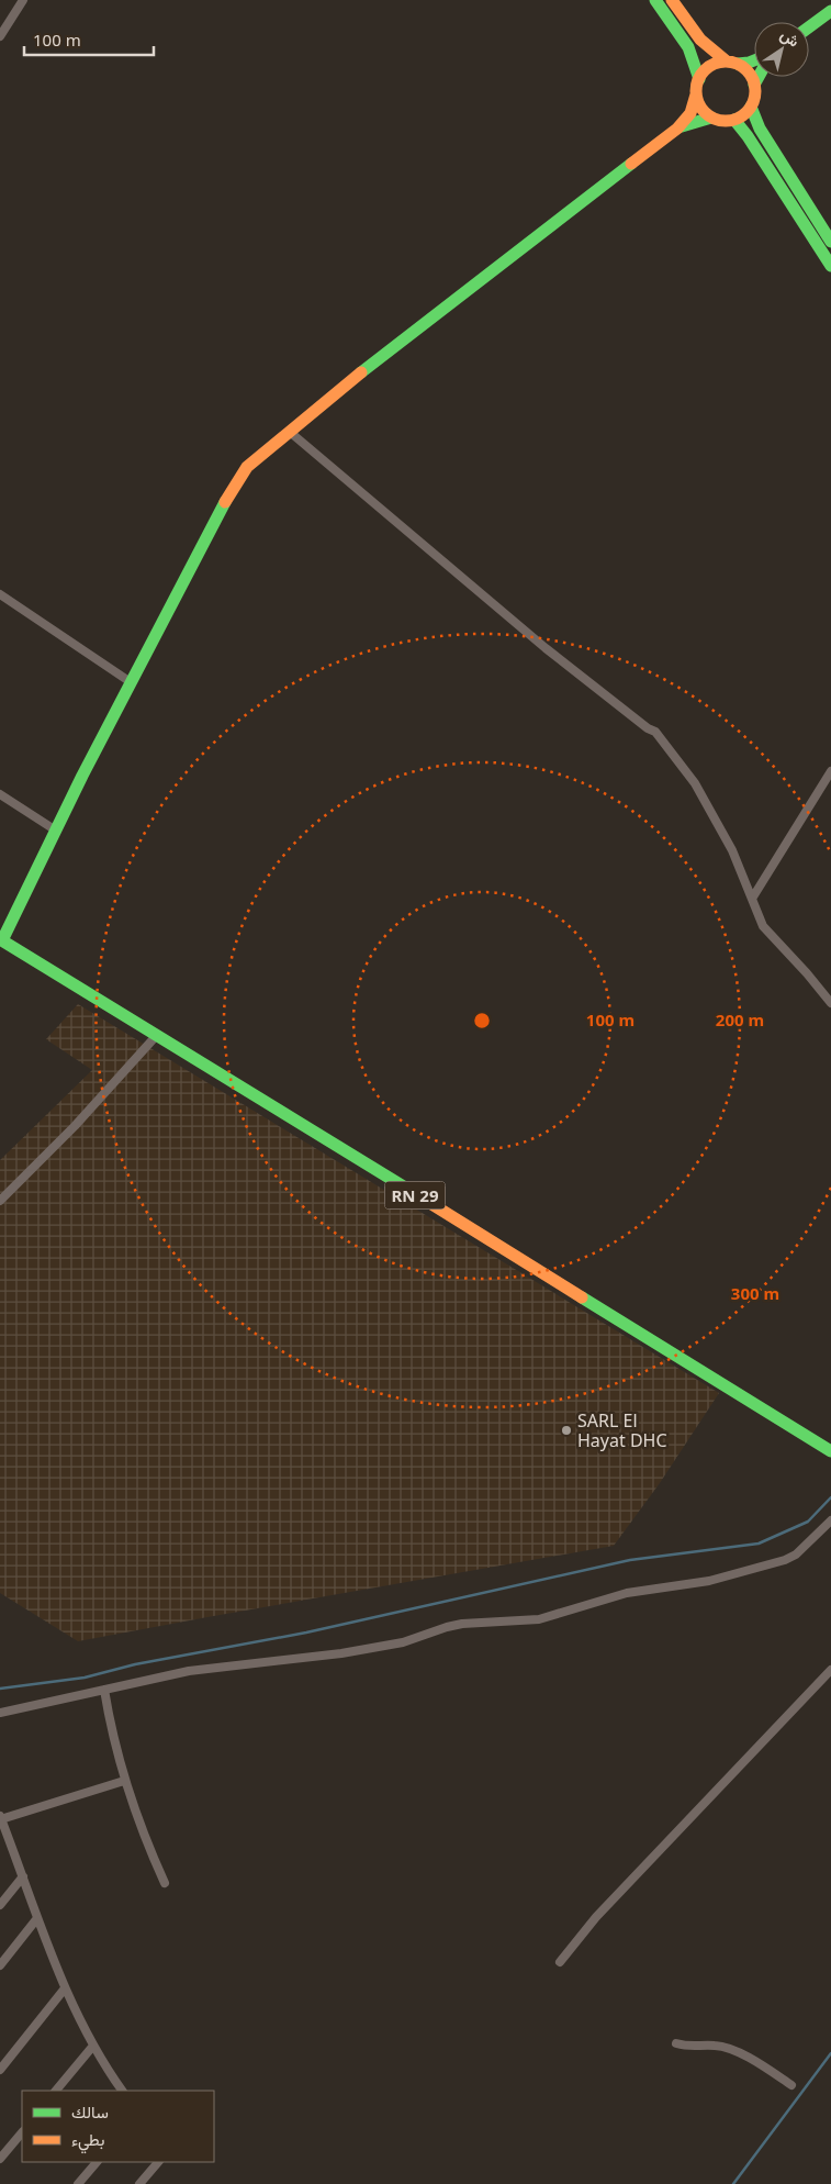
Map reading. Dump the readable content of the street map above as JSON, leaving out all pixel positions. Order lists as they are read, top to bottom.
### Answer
{
  "streets": {
    "main road": ["RN 29"]
  },
  "places": ["SARL El Hayat DHC"],
  "legend": ["سالك", "بطيء"],
  "scale_bar": "100 m",
  "north": "top right",
  "rings": ["100 m", "200 m", "300 m"]
}
